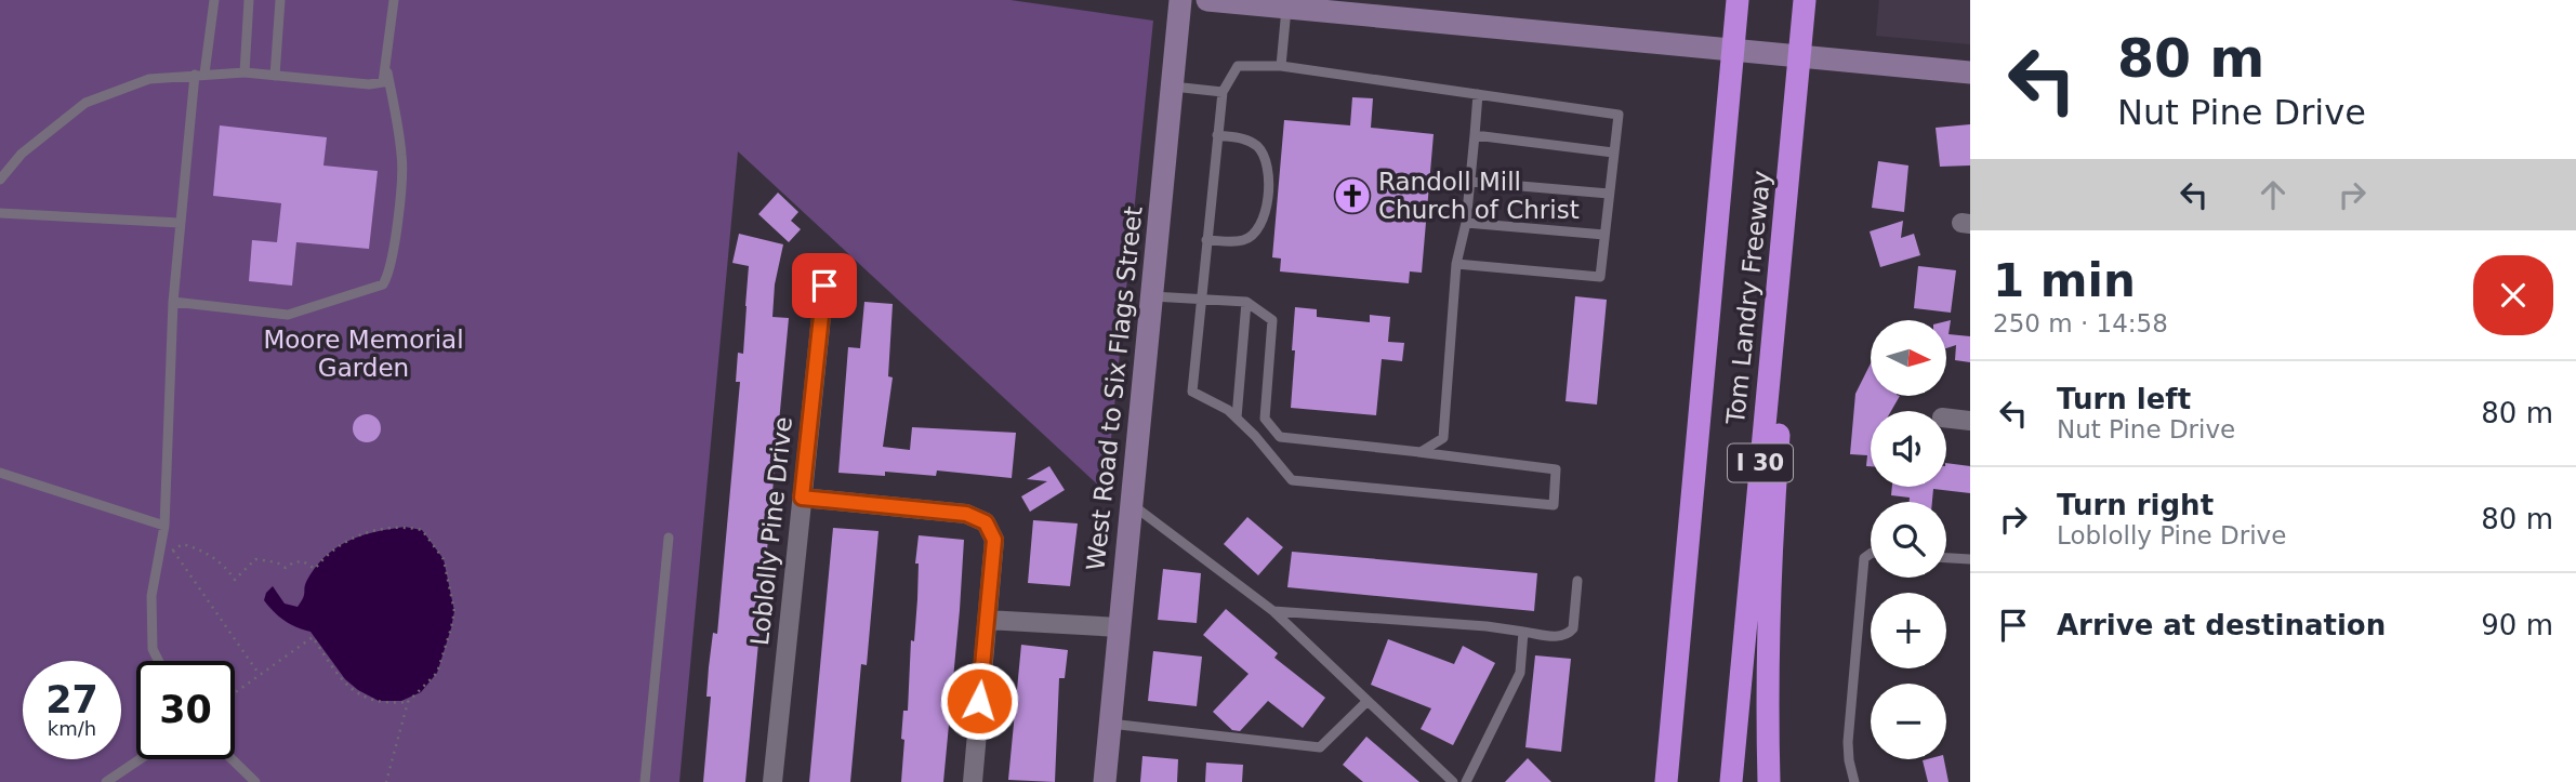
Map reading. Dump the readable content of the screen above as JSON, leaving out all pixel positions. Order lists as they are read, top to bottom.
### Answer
{
  "streets": {
    "highway": ["Tom Landry Freeway", "I 30"],
    "street": ["West Road to Six Flags Street", "Loblolly Pine Drive"]
  },
  "parks": ["Moore Memorial Garden"],
  "places": {
    "church": ["Randoll Mill Church of Christ"]
  },
  "north": "right",
  "page": {
    "turn": ["80 m", "Nut Pine Drive"],
    "heading": ["1 min", "250 m · 14:58"],
    "map_buttons": ["+", "−"],
    "list": [
      {
        "name": "Turn left",
        "note": "Nut Pine Drive",
        "value": "80 m"
      },
      {
        "name": "Turn right",
        "note": "Loblolly Pine Drive",
        "value": "80 m"
      },
      {
        "name": "Arrive at destination",
        "value": "90 m"
      }
    ],
    "speed": "27 km/h",
    "limit": "30"
  }
}
